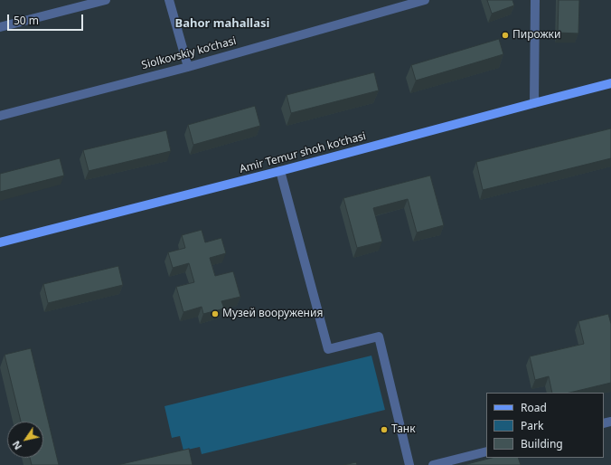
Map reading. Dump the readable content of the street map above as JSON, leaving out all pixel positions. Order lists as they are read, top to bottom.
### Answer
{
  "streets": {
    "main road": ["Amir Temur shoh ko‘chasi"],
    "street": ["Siolkovskiy ko‘chasi"]
  },
  "districts": ["Bahor mahallasi"],
  "places": ["Пирожки", "Музей вооружения", "Танк"],
  "legend": ["Road", "Park", "Building"],
  "scale_bar": "50 m",
  "north": "bottom left"
}
